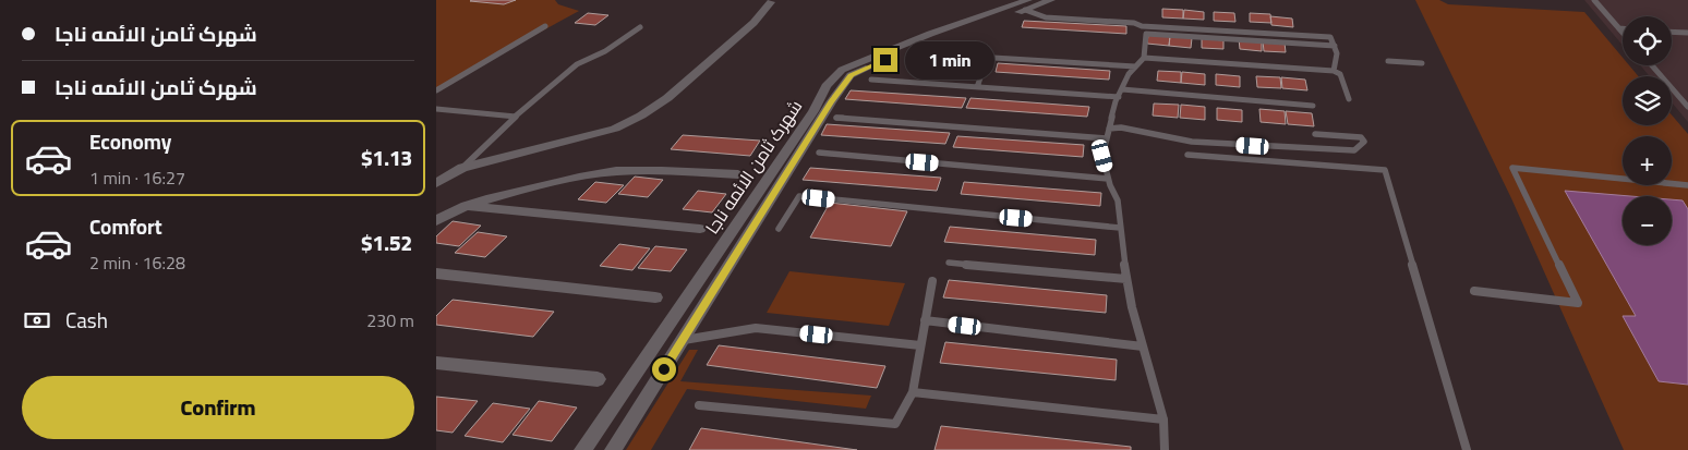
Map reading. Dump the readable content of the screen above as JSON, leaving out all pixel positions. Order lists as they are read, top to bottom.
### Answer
{
  "streets": {
    "street": ["شهرک ثامن الائمه ناجا"]
  },
  "page": {
    "banner": ["شهرک ثامن الائمه ناجا", "شهرک ثامن الائمه ناجا"],
    "map_buttons": ["+", "−"],
    "bubble": "1 min",
    "list": [
      {
        "name": "Economy",
        "note": "1 min · 16:27",
        "value": "$1.13"
      },
      {
        "name": "Comfort",
        "note": "2 min · 16:28",
        "value": "$1.52"
      }
    ],
    "pay": ["Cash", "230 m"],
    "buttons": "Confirm"
  }
}
